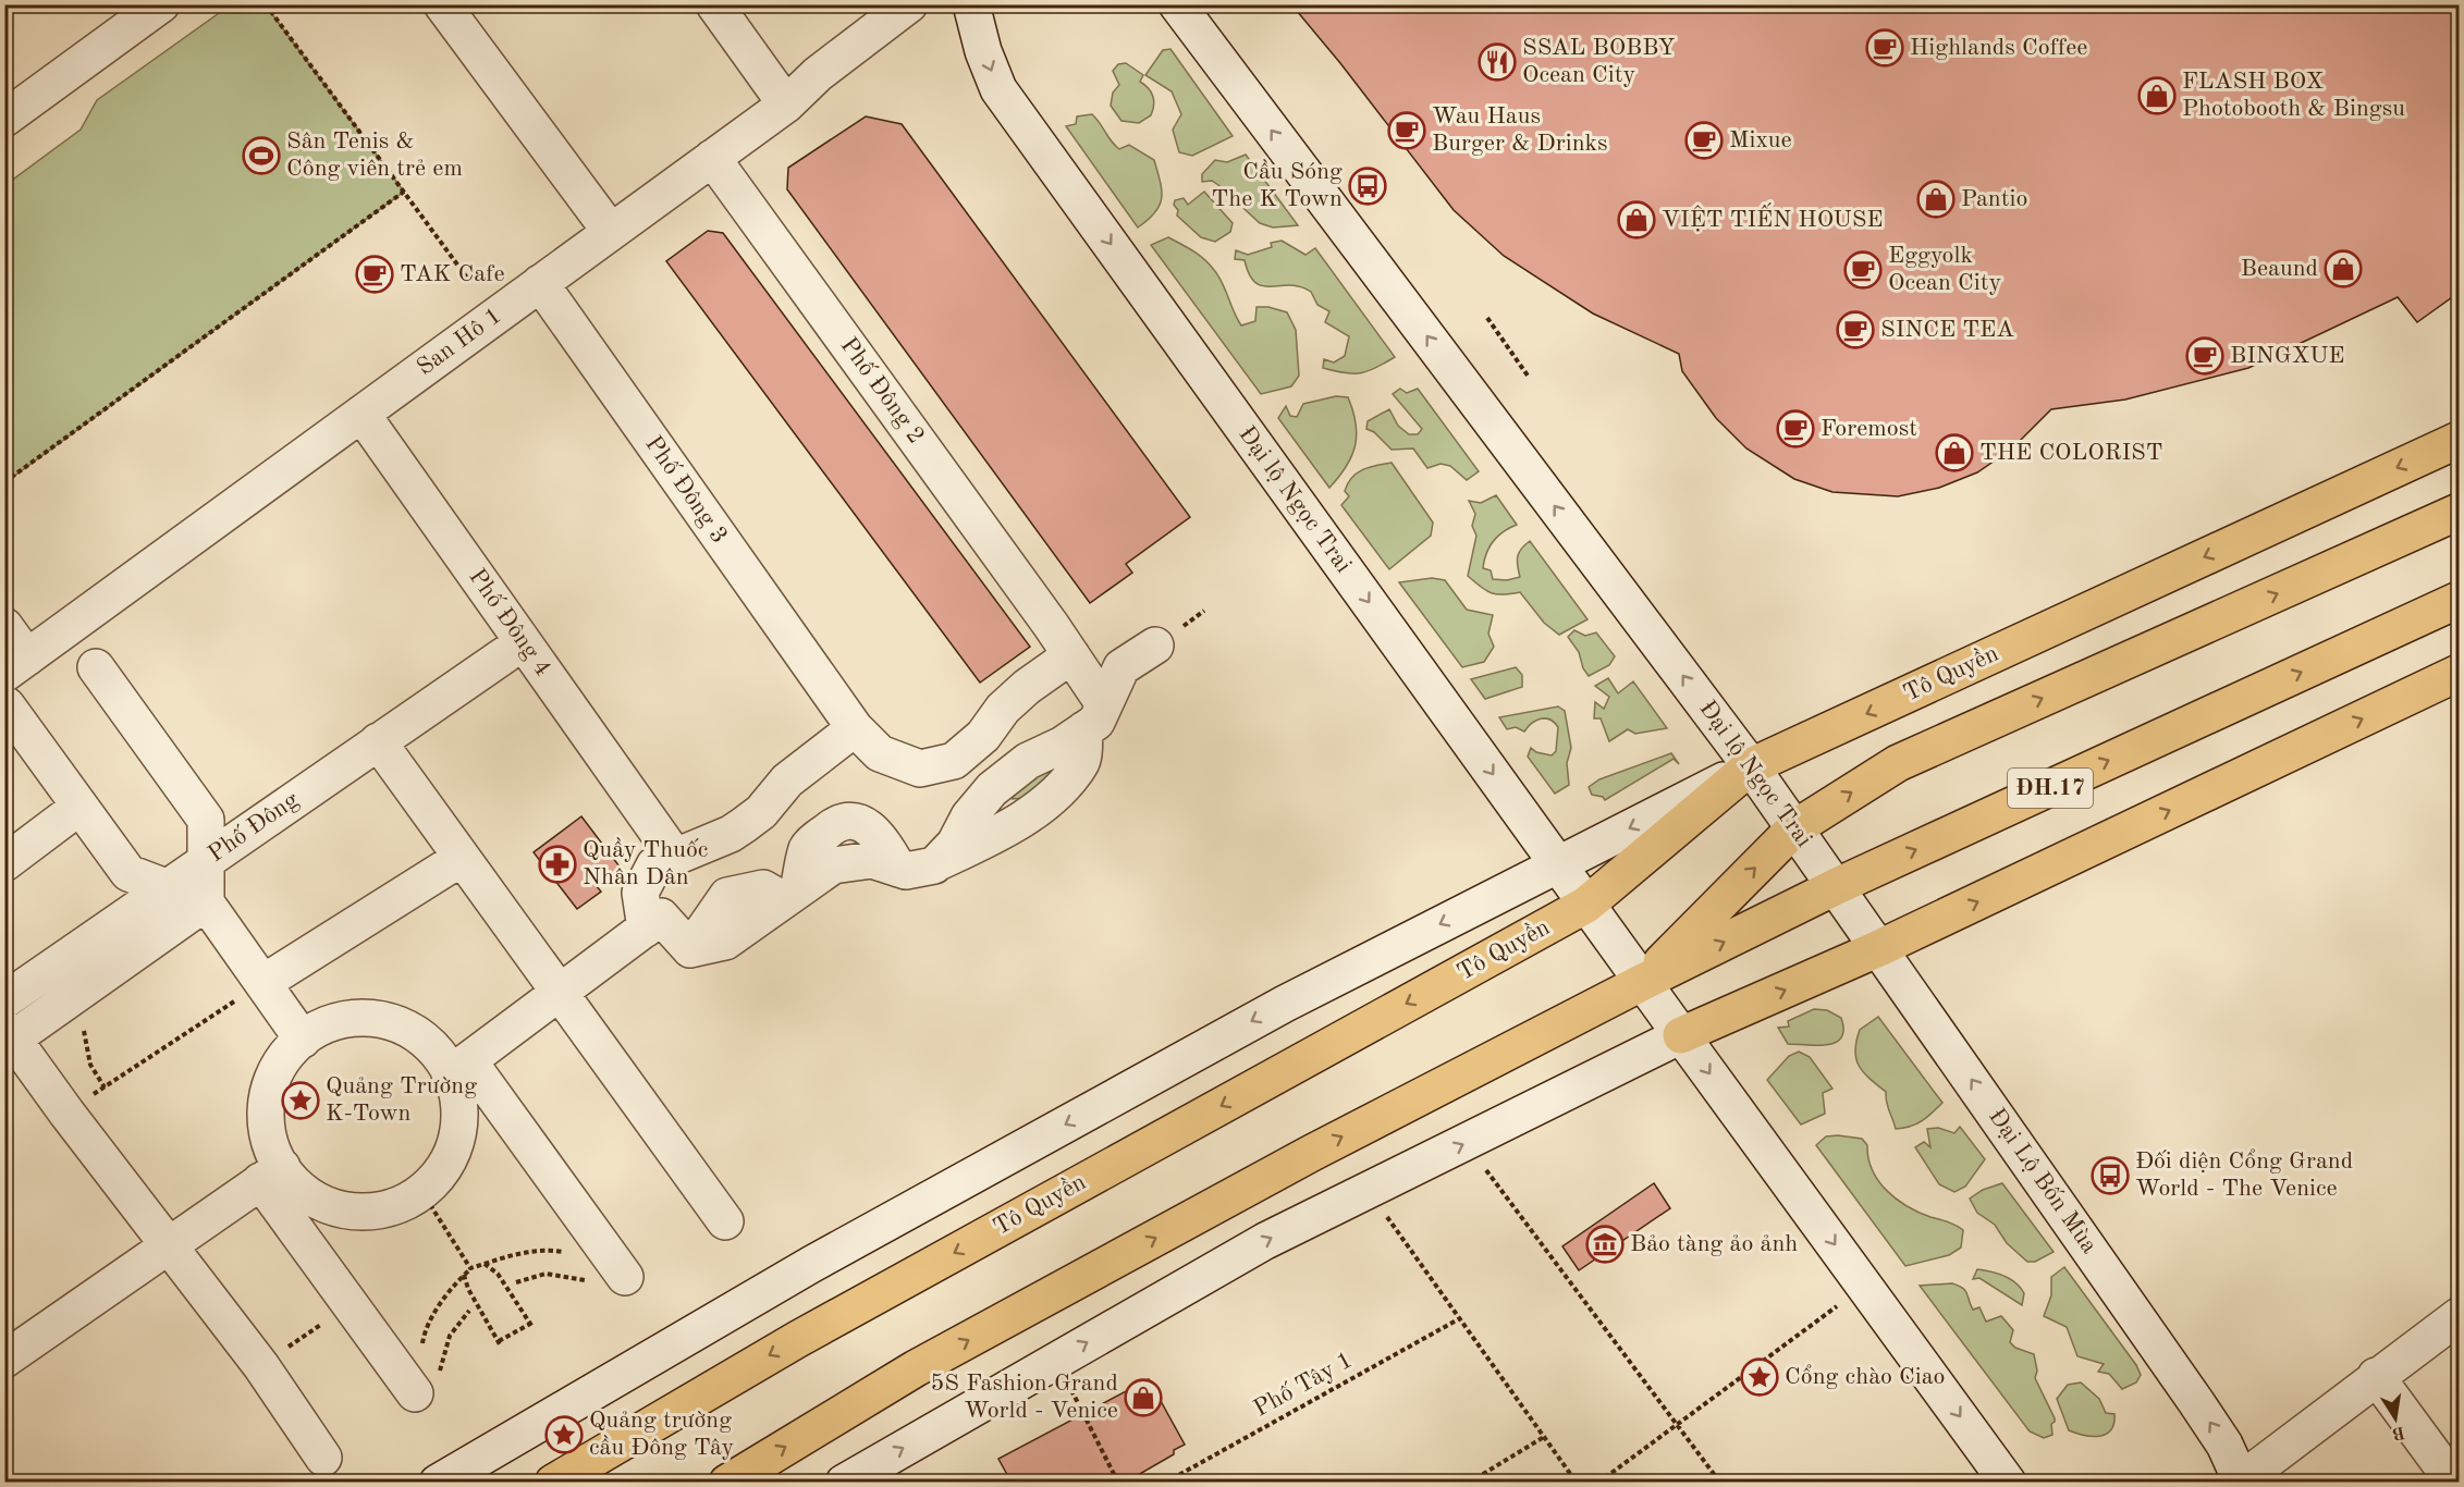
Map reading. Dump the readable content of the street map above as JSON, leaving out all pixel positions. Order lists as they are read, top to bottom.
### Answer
{
  "streets": {
    "main road": ["Tô Quyền", "ĐH.17"],
    "street": [
      "San Hô 1",
      "Phố Đông 2",
      "Phố Đông 3",
      "Đại lộ Ngọc Trai",
      "Phố Đông 4",
      "Phố Đông",
      "Đại Lộ Bốn Mùa"
    ],
    "path": ["Phố Tây 1"]
  },
  "crossings": [
    ["San Hô 1", "Phố Đông 2"],
    ["San Hô 1", "Phố Đông 3"],
    ["San Hô 1", "Phố Đông 4"],
    ["Phố Đông 2", "Phố Đông 3"],
    ["Đại lộ Ngọc Trai", "Tô Quyền"],
    ["Đại lộ Ngọc Trai", "ĐH.17"],
    ["Đại lộ Ngọc Trai", "Đại Lộ Bốn Mùa"],
    ["ĐH.17", "Đại Lộ Bốn Mùa"]
  ],
  "places": {
    "cafe": [
      "Highlands Coffee",
      "Wau Haus Burger & Drinks",
      "Mixue",
      "Eggyolk Ocean City",
      "TAK Cafe",
      "SINCE TEA",
      "BINGXUE",
      "Foremost"
    ],
    "restaurant": ["SSAL BOBBY Ocean City"],
    "shop": [
      "FLASH BOX Photobooth & Bingsu",
      "Pantio",
      "VIỆT TIẾN HOUSE",
      "Beaund",
      "THE COLORIST",
      "5S Fashion Grand World - Venice"
    ],
    "sports": ["Sân Tenis & Công viên trẻ em"],
    "bus stop": ["Cầu Sóng The K Town", "Đối diện Cổng Grand World - The Venice"],
    "pharmacy": ["Quầy Thuốc Nhân Dân"],
    "place": ["Quảng Trường K-Town", "Cổng chào Ciao", "Quảng trường cầu Đông Tây"],
    "museum": ["Bảo tàng ảo ảnh"]
  },
  "north": "bottom"
}
